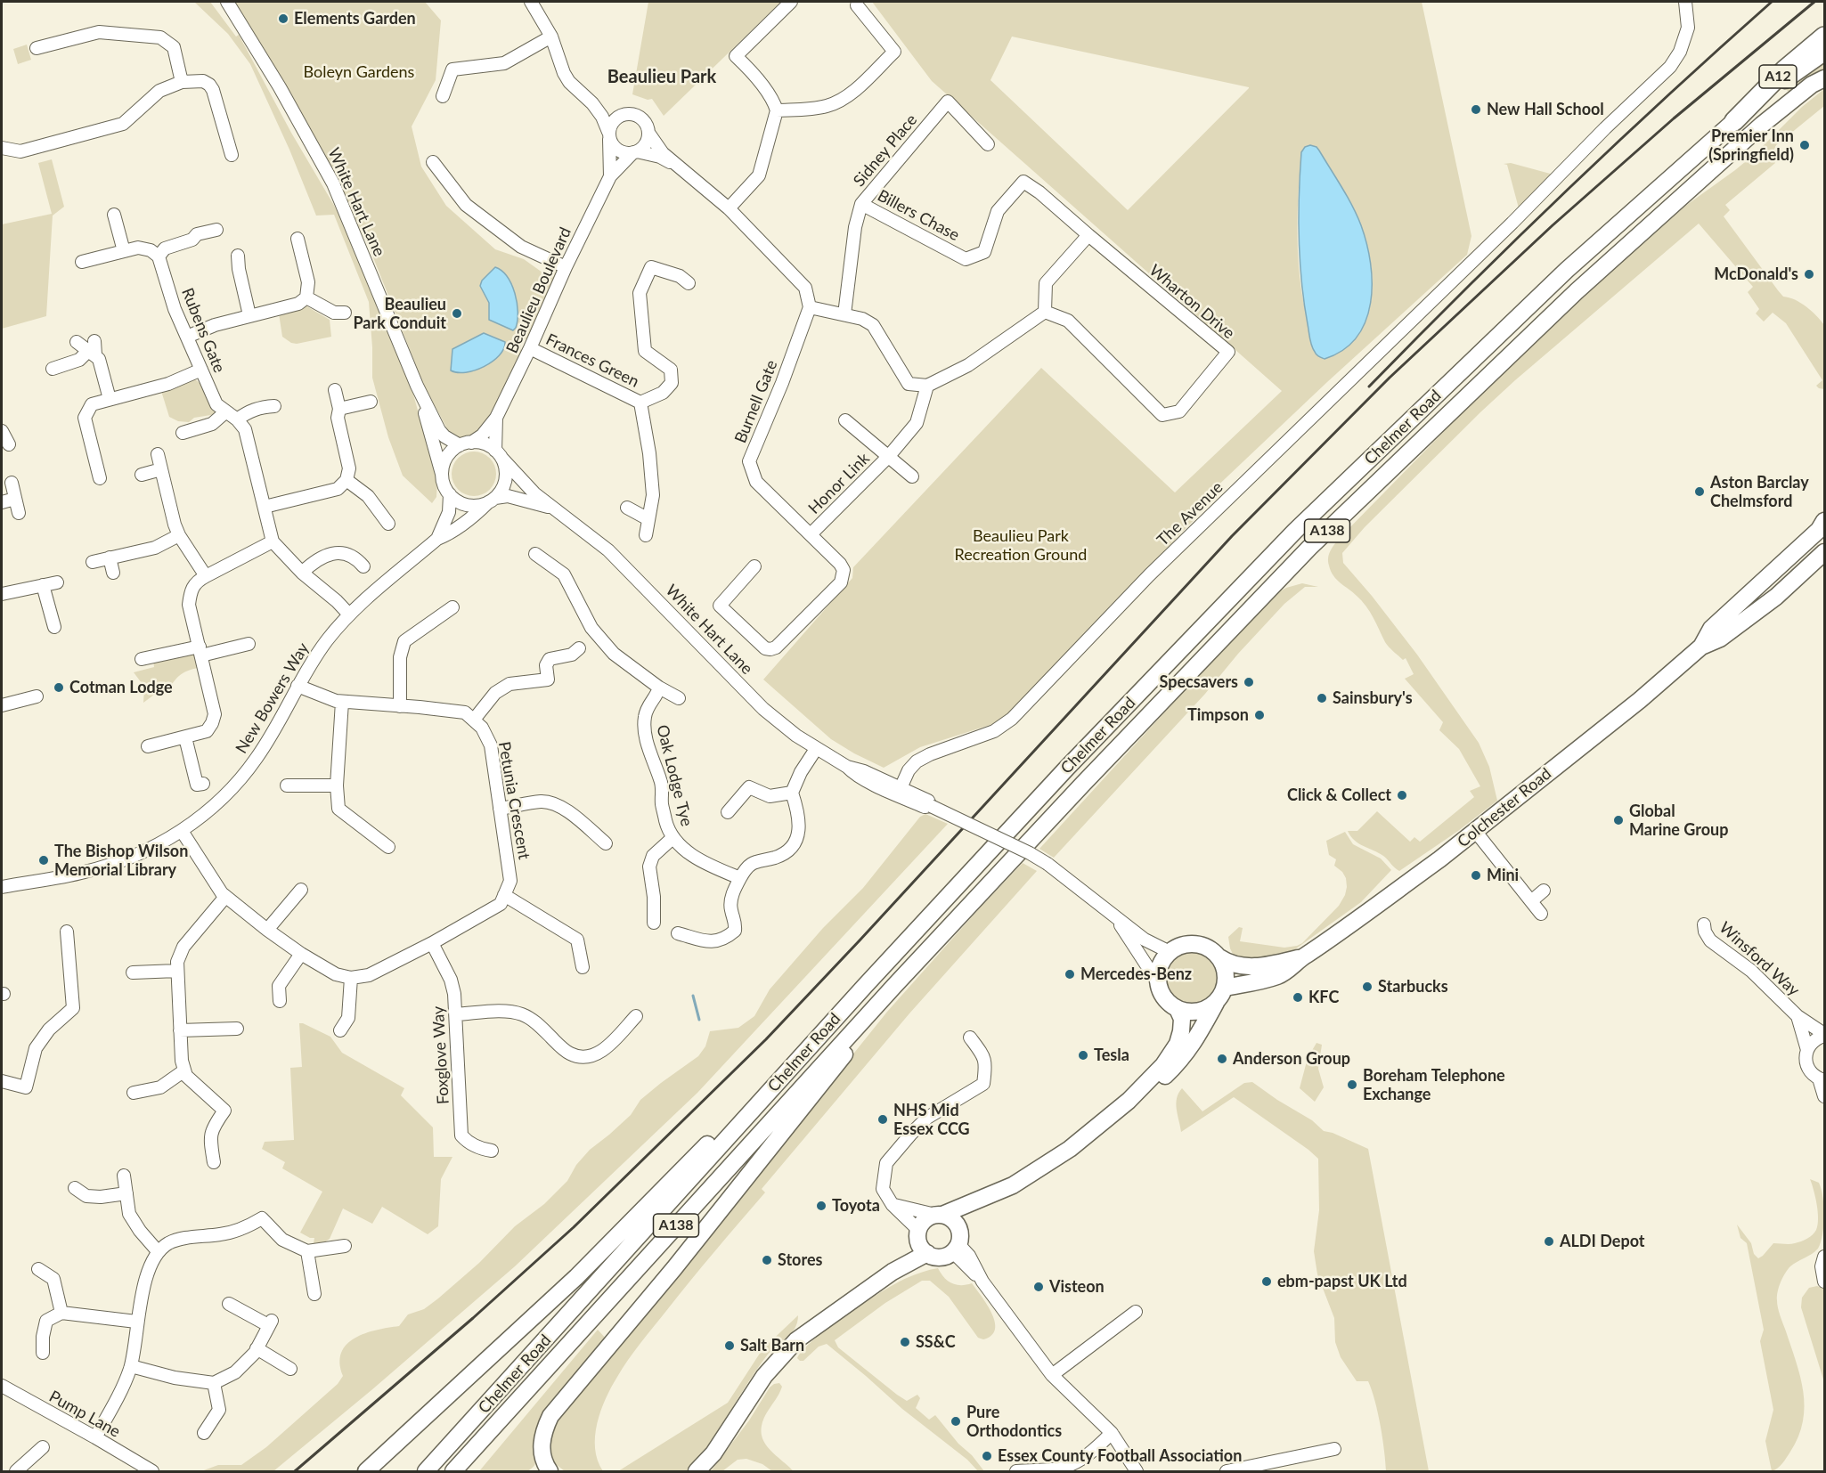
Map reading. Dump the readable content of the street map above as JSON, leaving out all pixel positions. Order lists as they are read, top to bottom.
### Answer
{
  "streets": {
    "highway": ["A12"],
    "main road": ["Chelmer Road", "A138", "Colchester Road"],
    "street": [
      "Sidney Place",
      "White Hart Lane",
      "Billers Chase",
      "Beaulieu Boulevard",
      "Wharton Drive",
      "Rubens Gate",
      "Frances Green",
      "Burnell Gate",
      "Honor Link",
      "The Avenue",
      "New Bowers Way",
      "Oak Lodge Tye",
      "Petunia Crescent",
      "Winsford Way",
      "Foxglove Way",
      "Pump Lane"
    ]
  },
  "crossings": [
    ["A12", "Chelmer Road"],
    ["Sidney Place", "Billers Chase"],
    ["White Hart Lane", "Beaulieu Boulevard"],
    ["White Hart Lane", "The Avenue"],
    ["White Hart Lane", "New Bowers Way"],
    ["White Hart Lane", "Colchester Road"],
    ["Billers Chase", "Wharton Drive"],
    ["Beaulieu Boulevard", "Frances Green"],
    ["Beaulieu Boulevard", "New Bowers Way"],
    ["Burnell Gate", "Honor Link"],
    ["Chelmer Road", "A138"]
  ],
  "districts": ["Beaulieu Park"],
  "parks": ["Boleyn Gardens", "Beaulieu Park Recreation Ground"],
  "places": [
    "Elements Garden",
    "New Hall School",
    "Premier Inn (Springfield)",
    "McDonald's",
    "Beaulieu Park Conduit",
    "Aston Barclay Chelmsford",
    "Specsavers",
    "Cotman Lodge",
    "Sainsbury's",
    "Timpson",
    "Click & Collect",
    "Global Marine Group",
    "The Bishop Wilson Memorial Library",
    "Mini",
    "Mercedes-Benz",
    "Starbucks",
    "KFC",
    "Tesla",
    "Anderson Group",
    "Boreham Telephone Exchange",
    "NHS Mid Essex CCG",
    "Toyota",
    "ALDI Depot",
    "Stores",
    "ebm-papst UK Ltd",
    "Visteon",
    "SS&C",
    "Salt Barn",
    "Pure Orthodontics",
    "Essex County Football Association"
  ]
}
